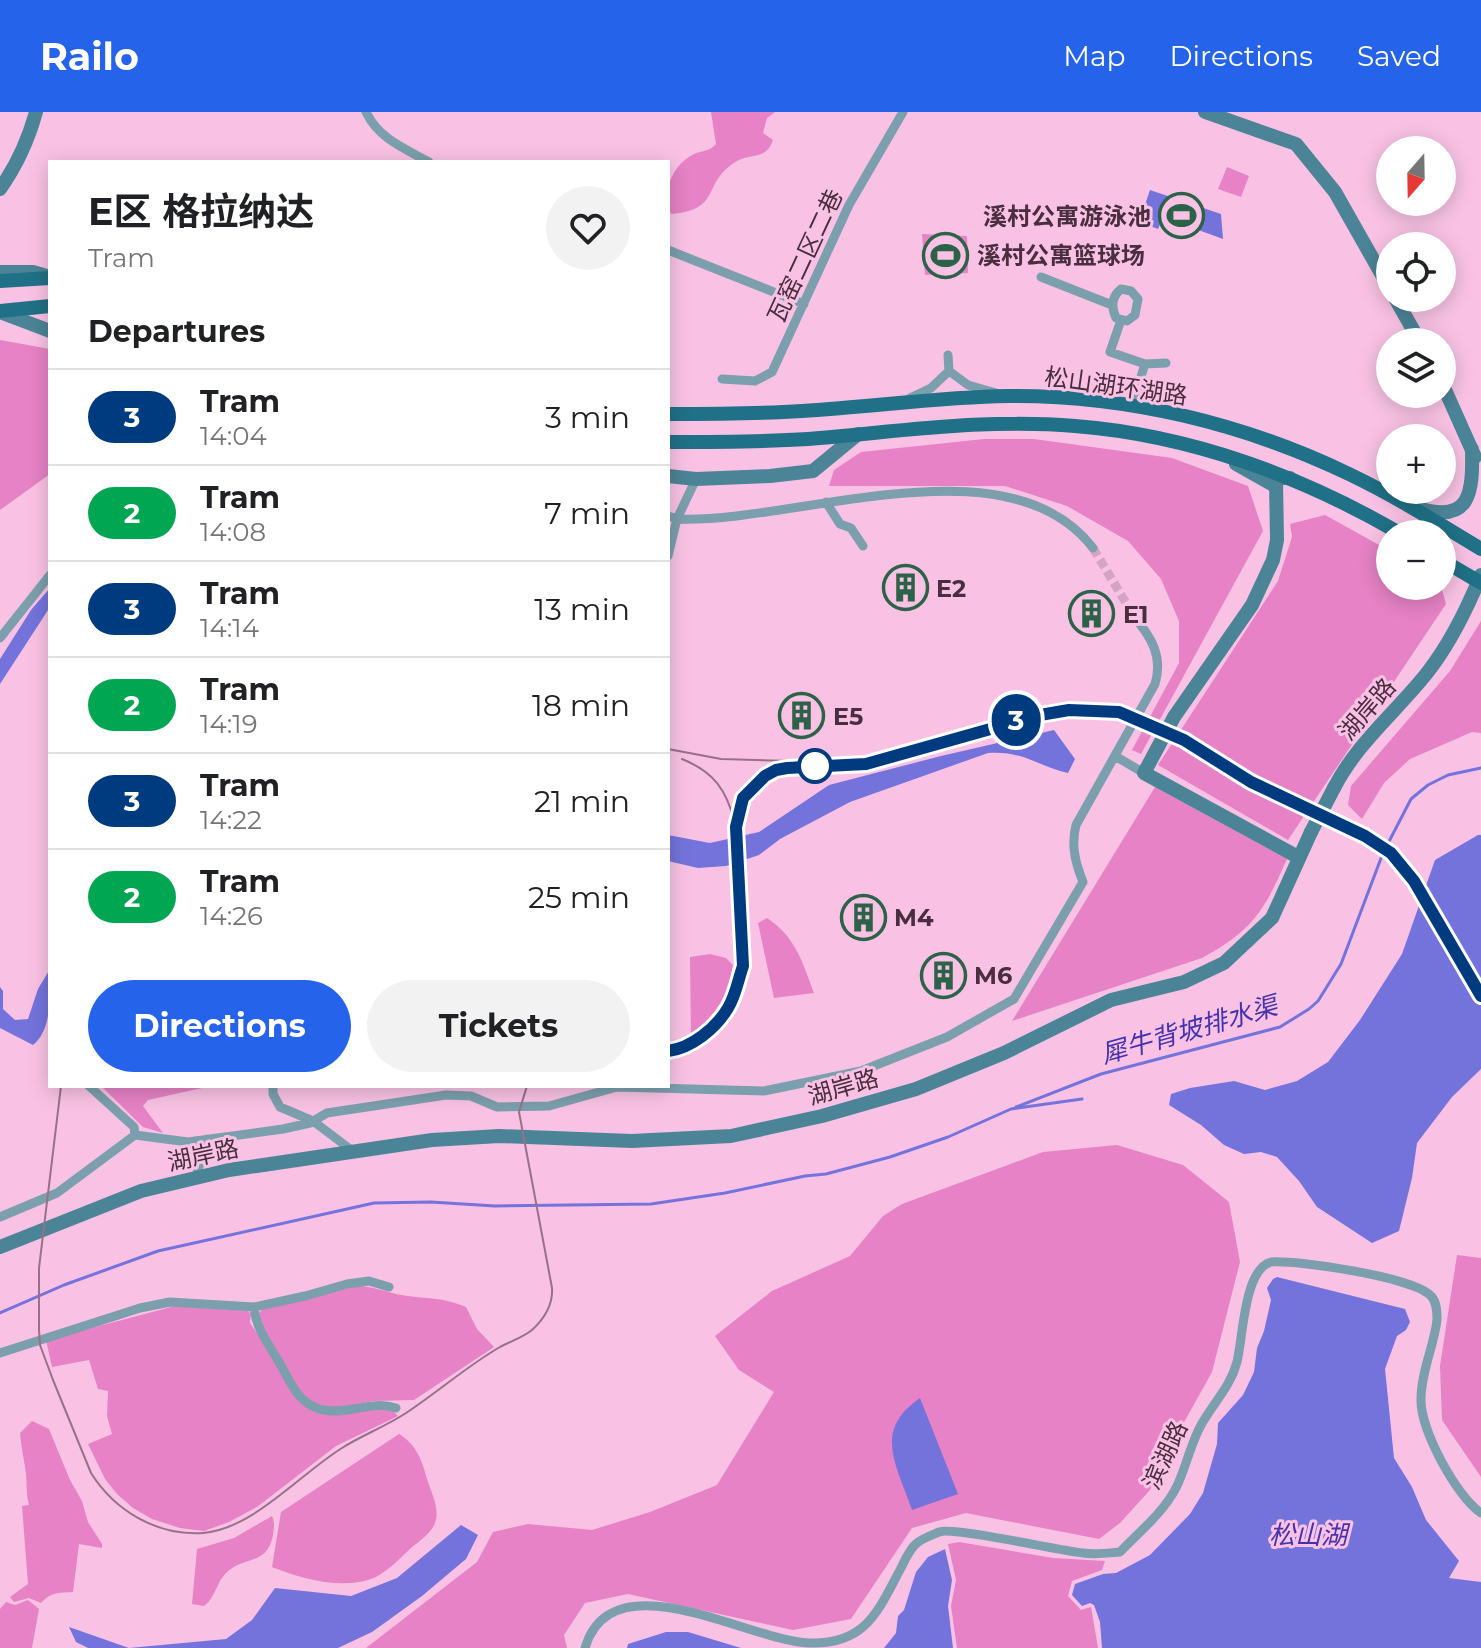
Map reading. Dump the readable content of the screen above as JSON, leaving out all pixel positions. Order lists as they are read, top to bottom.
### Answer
{
  "streets": {
    "main road": ["松山湖环湖路"],
    "street": ["瓦窑二区二巷", "湖岸路", "滨湖路"]
  },
  "water": ["犀牛背坡排水渠", "松山湖"],
  "places": {
    "sports": ["溪村公寓游泳池", "溪村公寓篮球场"],
    "building": [
      "E2",
      "E1",
      "E5",
      "M4",
      "M6"
    ]
  },
  "lines": ["tram line 3"],
  "north": "bottom",
  "page": {
    "header": "Railo",
    "nav": ["Map", "Directions", "Saved"],
    "on_map": "3",
    "map_buttons": ["+", "−"],
    "heading": [
      ["E区 格拉纳达", "Tram"],
      "Departures"
    ],
    "list": [
      {
        "mark": "3",
        "name": "Tram",
        "note": "14:04",
        "value": "3 min"
      },
      {
        "mark": "2",
        "name": "Tram",
        "note": "14:08",
        "value": "7 min"
      },
      {
        "mark": "3",
        "name": "Tram",
        "note": "14:14",
        "value": "13 min"
      },
      {
        "mark": "2",
        "name": "Tram",
        "note": "14:19",
        "value": "18 min"
      },
      {
        "mark": "3",
        "name": "Tram",
        "note": "14:22",
        "value": "21 min"
      },
      {
        "mark": "2",
        "name": "Tram",
        "note": "14:26",
        "value": "25 min"
      }
    ],
    "buttons": ["Directions", "Tickets"]
  }
}
